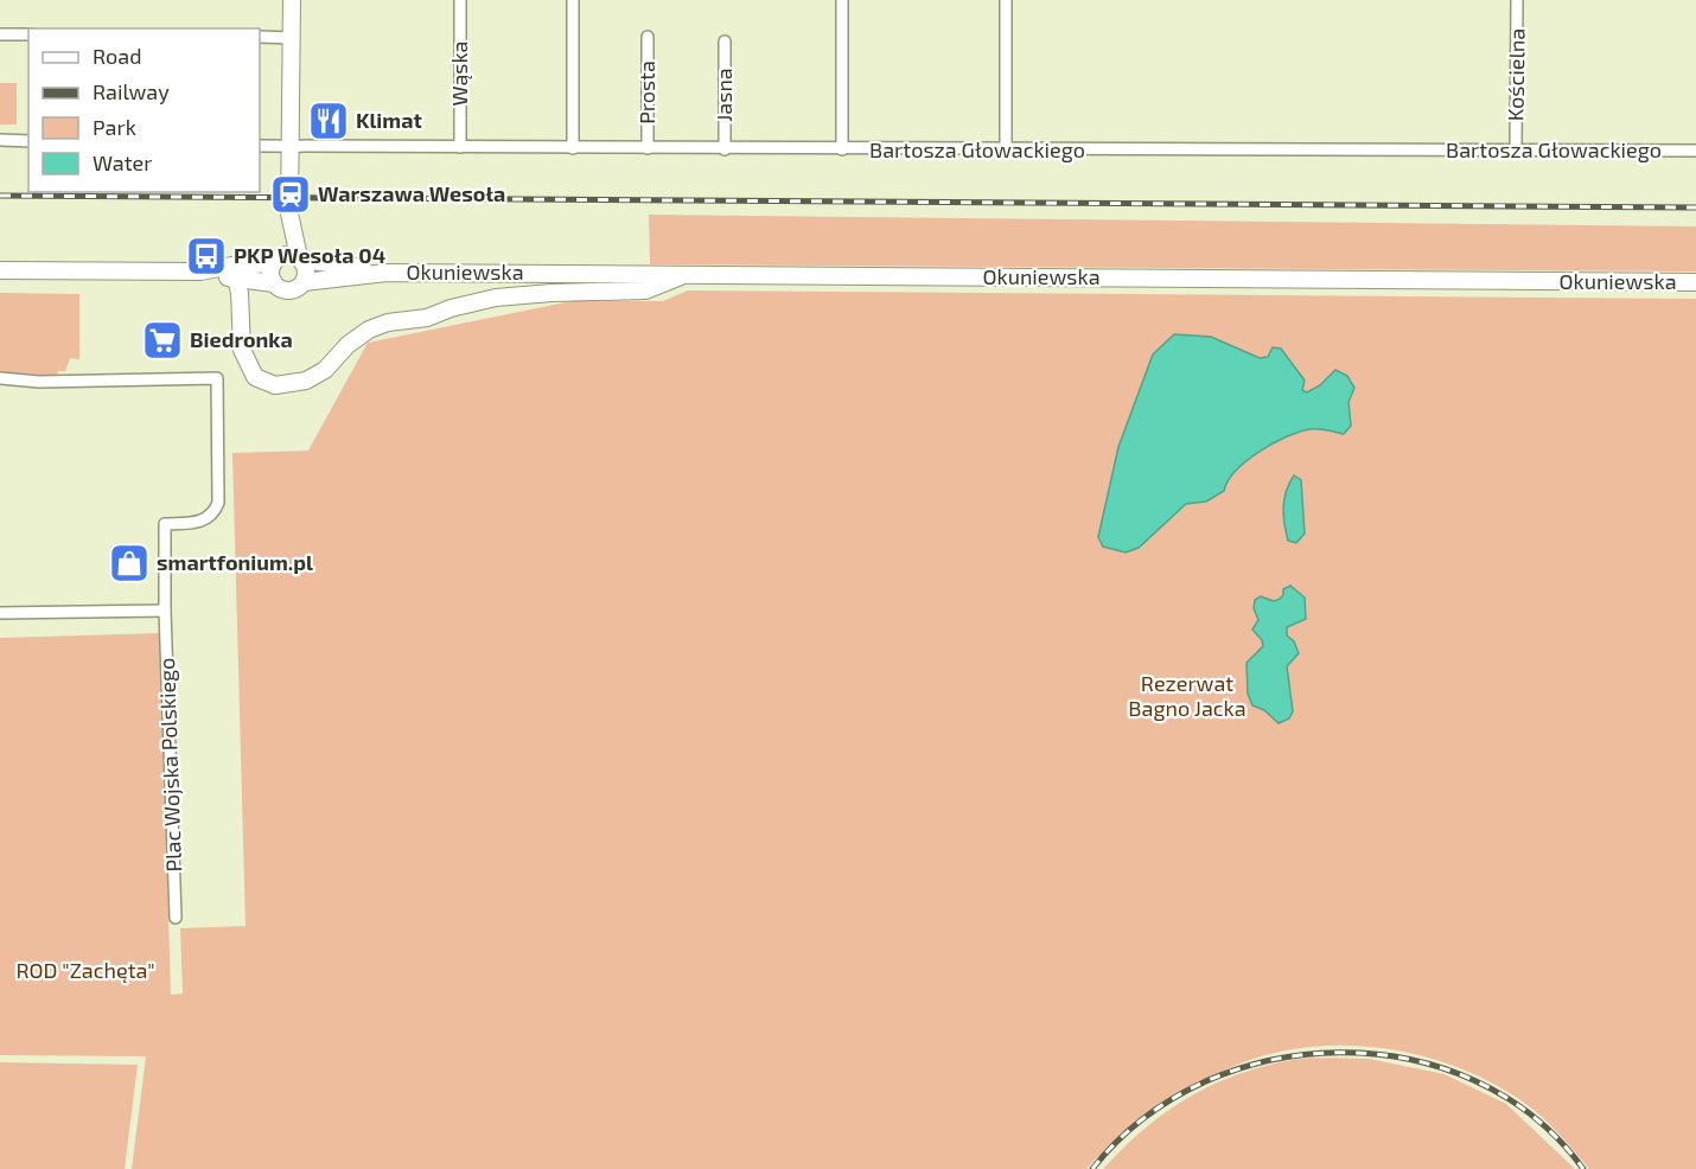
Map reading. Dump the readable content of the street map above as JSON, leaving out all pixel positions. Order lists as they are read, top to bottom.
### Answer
{
  "streets": {
    "main road": ["Okuniewska"],
    "street": [
      "Wąska",
      "Kościelna",
      "Prosta",
      "Jasna",
      "Bartosza Głowackiego",
      "Plac Wojska Polskiego"
    ]
  },
  "crossings": [
    ["Wąska", "Bartosza Głowackiego"],
    ["Kościelna", "Bartosza Głowackiego"],
    ["Prosta", "Bartosza Głowackiego"],
    ["Jasna", "Bartosza Głowackiego"]
  ],
  "parks": ["Rezerwat Bagno Jacka", "ROD \"Zachęta\""],
  "places": {
    "restaurant": ["Klimat"],
    "station": ["Warszawa Wesoła"],
    "bus stop": ["PKP Wesoła 04"],
    "supermarket": ["Biedronka"],
    "shop": ["smartfonium.pl"]
  },
  "legend": [
    "Road",
    "Railway",
    "Park",
    "Water"
  ]
}
